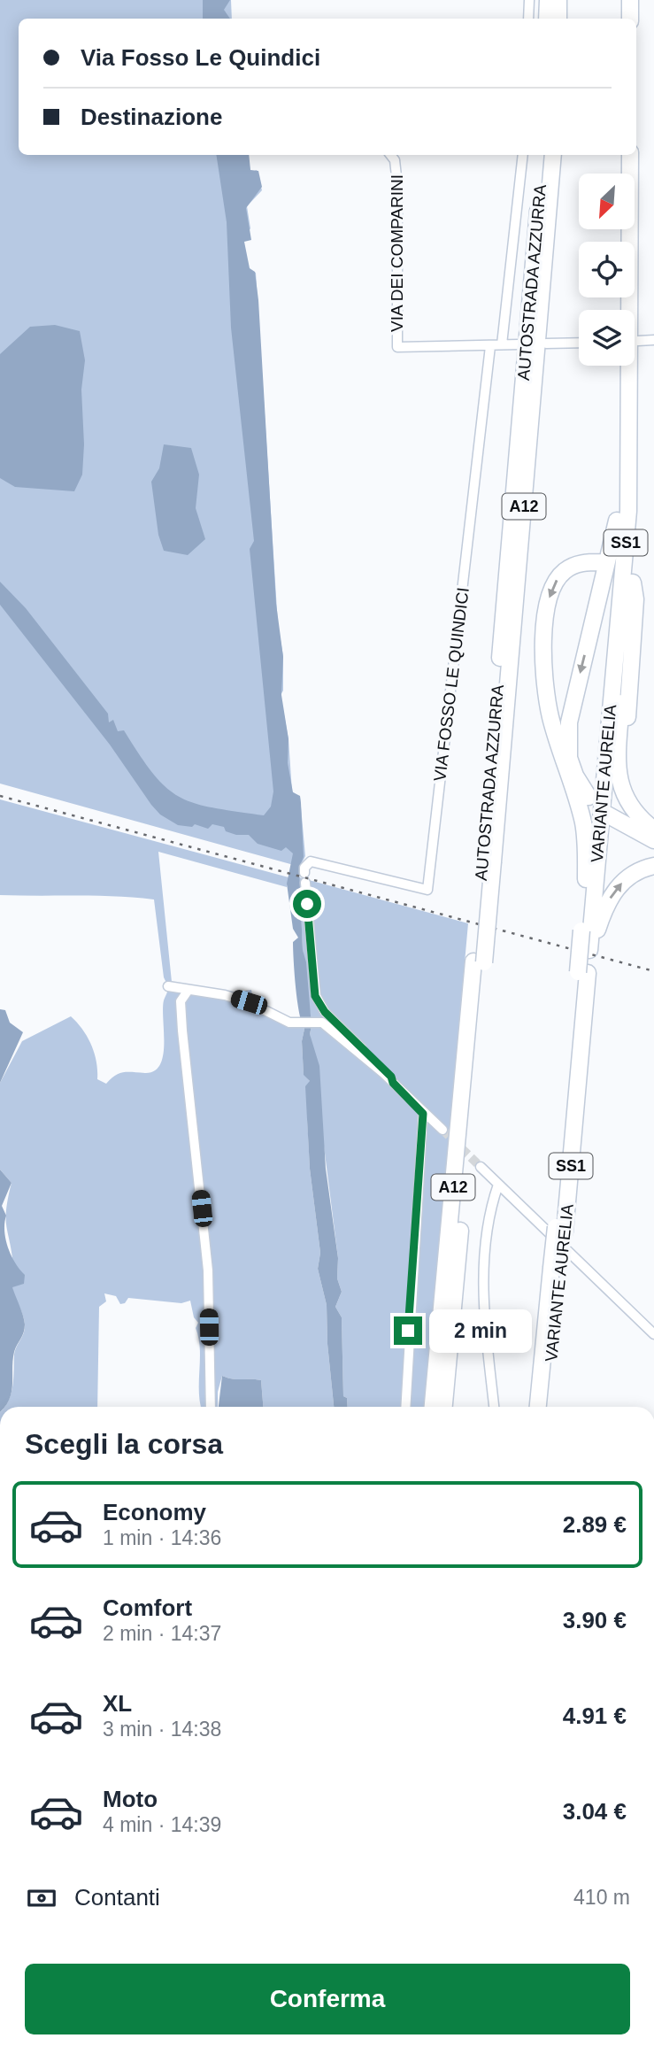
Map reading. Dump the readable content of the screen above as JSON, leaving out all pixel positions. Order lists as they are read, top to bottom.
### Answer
{
  "streets": {
    "highway": [
      "AUTOSTRADA AZZURRA",
      "A12",
      "SS1",
      "VARIANTE AURELIA"
    ],
    "street": ["VIA DEI COMPARINI", "VIA FOSSO LE QUINDICI"]
  },
  "crossings": [
    ["VIA DEI COMPARINI", "VIA FOSSO LE QUINDICI"]
  ],
  "north": "bottom left",
  "page": {
    "banner": ["Via Fosso Le Quindici", "Destinazione"],
    "bubble": "2 min",
    "heading": "Scegli la corsa",
    "list": [
      {
        "name": "Economy",
        "note": "1 min · 14:36",
        "value": "2.89 €"
      },
      {
        "name": "Comfort",
        "note": "2 min · 14:37",
        "value": "3.90 €"
      },
      {
        "name": "XL",
        "note": "3 min · 14:38",
        "value": "4.91 €"
      },
      {
        "name": "Moto",
        "note": "4 min · 14:39",
        "value": "3.04 €"
      }
    ],
    "pay": ["Contanti", "410 m"],
    "buttons": "Conferma"
  }
}
